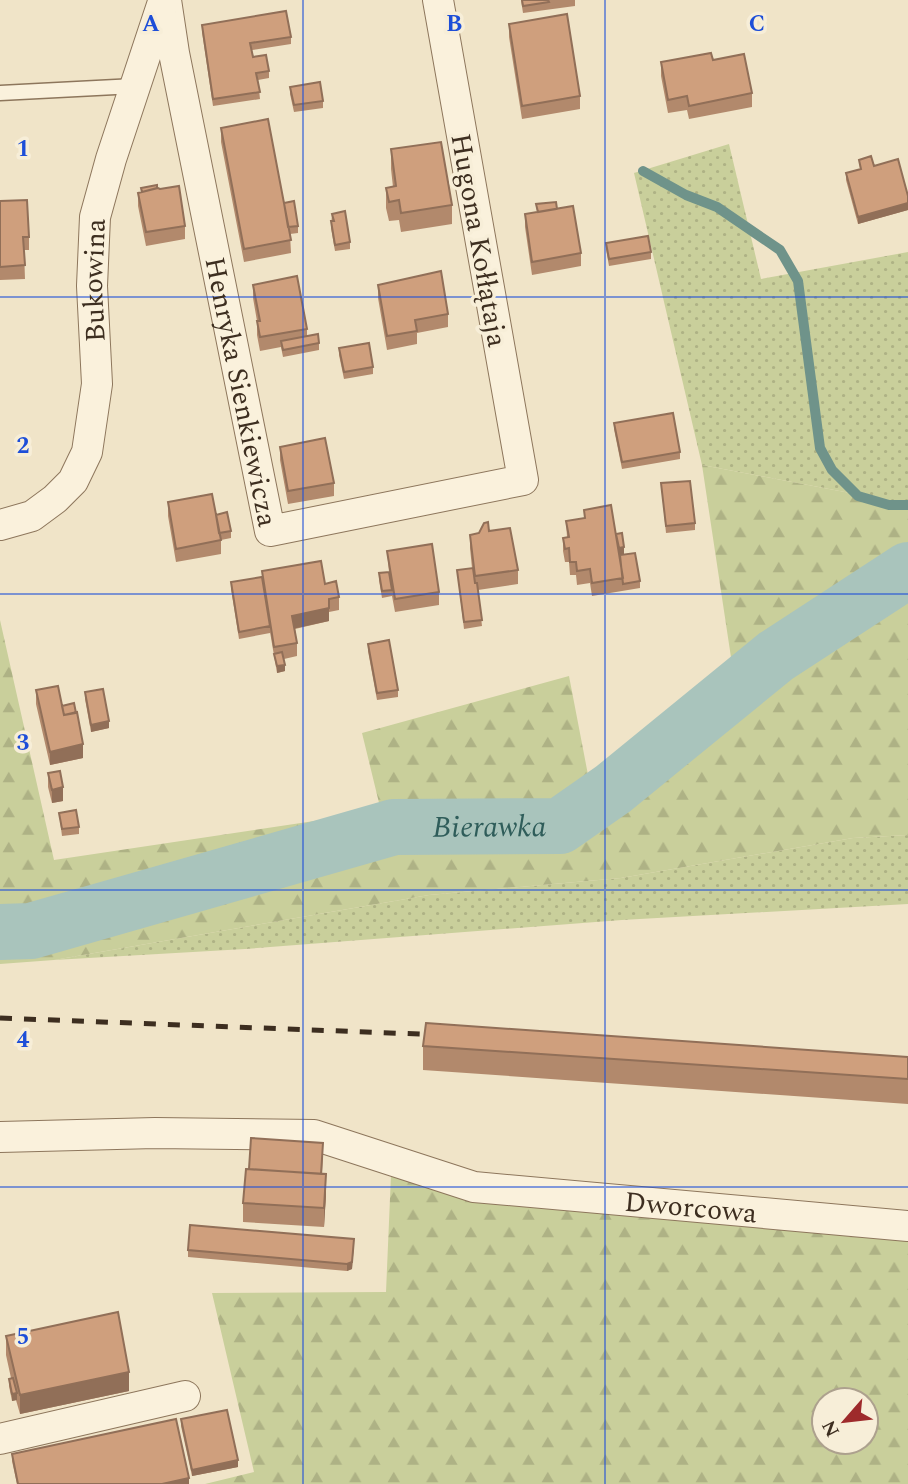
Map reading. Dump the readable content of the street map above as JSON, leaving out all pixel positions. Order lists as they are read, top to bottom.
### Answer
{
  "streets": {
    "street": [
      "Hugona Kołłątaja",
      "Bukowina",
      "Henryka Sienkiewicza",
      "Dworcowa"
    ]
  },
  "crossings": [
    ["Hugona Kołłątaja", "Henryka Sienkiewicza"],
    ["Bukowina", "Henryka Sienkiewicza"]
  ],
  "water": ["Bierawka"],
  "north": "bottom left",
  "grid": {
    "columns": ["A", "B", "C"],
    "rows": [
      "1",
      "2",
      "3",
      "4",
      "5"
    ]
  }
}
